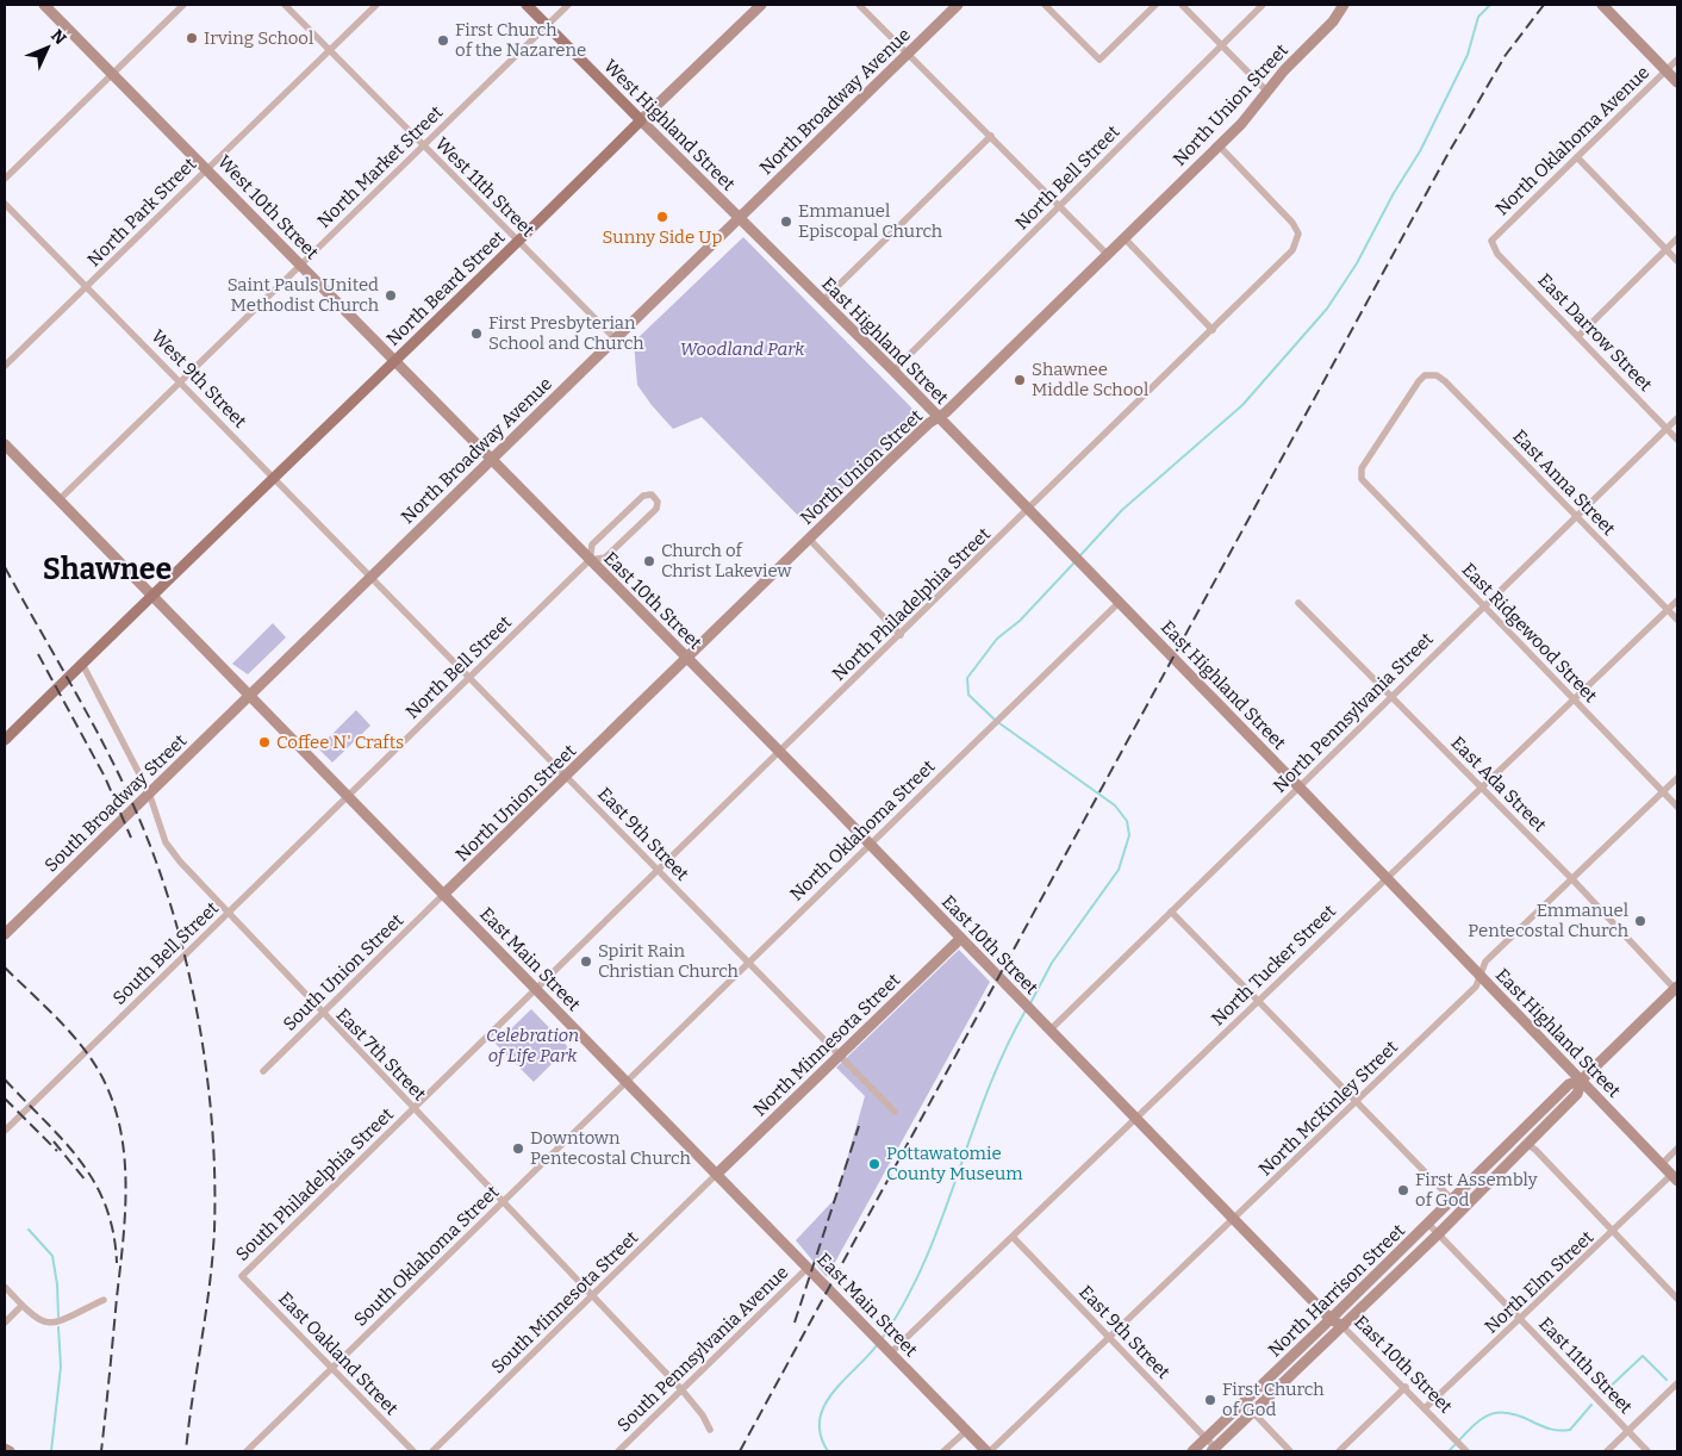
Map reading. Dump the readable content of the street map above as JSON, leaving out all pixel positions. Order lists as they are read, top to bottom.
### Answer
{
  "streets": {
    "main road": ["West Highland Street", "North Beard Street"],
    "street": [
      "North Broadway Avenue",
      "North Union Street",
      "North Oklahoma Avenue",
      "North Market Street",
      "North Bell Street",
      "West 11th Street",
      "West 10th Street",
      "North Park Street",
      "East Darrow Street",
      "East Highland Street",
      "West 9th Street",
      "East Anna Street",
      "East 10th Street",
      "North Philadelphia Street",
      "East Ridgewood Street",
      "North Pennsylvania Street",
      "East Ada Street",
      "South Broadway Street",
      "North Oklahoma Street",
      "East 9th Street",
      "South Bell Street",
      "East Main Street",
      "North Tucker Street",
      "South Union Street",
      "North Minnesota Street",
      "East 7th Street",
      "North McKinley Street",
      "South Philadelphia Street",
      "South Oklahoma Street",
      "North Elm Street",
      "North Harrison Street",
      "South Minnesota Street",
      "South Pennsylvania Avenue",
      "East Oakland Street",
      "East 11th Street"
    ]
  },
  "crossings": [
    ["North Broadway Avenue", "West Highland Street"],
    ["North Broadway Avenue", "West 11th Street"],
    ["North Broadway Avenue", "West 10th Street"],
    ["North Broadway Avenue", "East Highland Street"],
    ["North Broadway Avenue", "West 9th Street"],
    ["North Broadway Avenue", "East 10th Street"],
    ["North Broadway Avenue", "South Broadway Street"],
    ["North Broadway Avenue", "East 9th Street"],
    ["North Broadway Avenue", "East Main Street"],
    ["North Union Street", "East Highland Street"],
    ["North Union Street", "East 10th Street"],
    ["North Union Street", "North Philadelphia Street"],
    ["North Union Street", "East 9th Street"],
    ["North Union Street", "East Main Street"],
    ["North Union Street", "South Union Street"],
    ["West Highland Street", "North Market Street"],
    ["West Highland Street", "North Beard Street"],
    ["West Highland Street", "East Highland Street"],
    ["North Oklahoma Avenue", "East Darrow Street"],
    ["North Market Street", "West 11th Street"],
    ["North Market Street", "West 10th Street"],
    ["North Market Street", "West 9th Street"],
    ["North Market Street", "East Main Street"],
    ["North Bell Street", "East Highland Street"],
    ["North Bell Street", "East 10th Street"],
    ["North Bell Street", "East 9th Street"],
    ["North Bell Street", "South Bell Street"],
    ["North Bell Street", "East Main Street"],
    ["West 11th Street", "North Park Street"],
    ["West 11th Street", "North Beard Street"],
    ["West 10th Street", "North Park Street"],
    ["West 10th Street", "North Beard Street"],
    ["West 10th Street", "East 10th Street"],
    ["North Park Street", "West 9th Street"],
    ["North Beard Street", "West 9th Street"],
    ["North Beard Street", "East Main Street"],
    ["North Beard Street", "East 7th Street"],
    ["East Darrow Street", "North Pennsylvania Street"],
    ["East Highland Street", "North Philadelphia Street"],
    ["East Highland Street", "North Pennsylvania Street"],
    ["East Highland Street", "North Oklahoma Street"],
    ["East Highland Street", "North Tucker Street"],
    ["East Highland Street", "North McKinley Street"],
    ["East Highland Street", "North Elm Street"],
    ["East Highland Street", "North Harrison Street"],
    ["West 9th Street", "East 9th Street"],
    ["East Anna Street", "East Ridgewood Street"],
    ["East Anna Street", "North Pennsylvania Street"],
    ["East Anna Street", "North Tucker Street"],
    ["East 10th Street", "North Philadelphia Street"],
    ["East 10th Street", "North Pennsylvania Street"],
    ["East 10th Street", "North Oklahoma Street"],
    ["East 10th Street", "North Tucker Street"],
    ["East 10th Street", "North Minnesota Street"],
    ["East 10th Street", "North McKinley Street"],
    ["East 10th Street", "North Elm Street"],
    ["East 10th Street", "North Harrison Street"],
    ["North Philadelphia Street", "East 9th Street"],
    ["North Philadelphia Street", "East Main Street"],
    ["North Philadelphia Street", "South Philadelphia Street"],
    ["East Ridgewood Street", "North Pennsylvania Street"],
    ["East Ridgewood Street", "North Tucker Street"],
    ["East Ridgewood Street", "North McKinley Street"],
    ["North Pennsylvania Street", "East Ada Street"],
    ["East Ada Street", "North Tucker Street"],
    ["East Ada Street", "North McKinley Street"],
    ["East Ada Street", "North Harrison Street"],
    ["South Broadway Street", "East Main Street"],
    ["South Broadway Street", "East 7th Street"],
    ["North Oklahoma Street", "East 9th Street"],
    ["North Oklahoma Street", "East Main Street"],
    ["North Oklahoma Street", "South Oklahoma Street"],
    ["East 9th Street", "North Tucker Street"],
    ["East 9th Street", "North Minnesota Street"],
    ["East 9th Street", "North McKinley Street"],
    ["East 9th Street", "North Harrison Street"],
    ["South Bell Street", "East Main Street"],
    ["South Bell Street", "East 7th Street"],
    ["East Main Street", "North Tucker Street"],
    ["East Main Street", "South Union Street"],
    ["East Main Street", "North Minnesota Street"],
    ["East Main Street", "North McKinley Street"],
    ["East Main Street", "South Philadelphia Street"],
    ["East Main Street", "South Oklahoma Street"],
    ["East Main Street", "South Minnesota Street"],
    ["East Main Street", "South Pennsylvania Avenue"],
    ["South Union Street", "East 7th Street"],
    ["North Minnesota Street", "South Minnesota Street"],
    ["East 7th Street", "South Philadelphia Street"],
    ["East 7th Street", "South Oklahoma Street"],
    ["East 7th Street", "South Minnesota Street"],
    ["East 7th Street", "South Pennsylvania Avenue"],
    ["South Philadelphia Street", "East Oakland Street"],
    ["South Oklahoma Street", "East Oakland Street"],
    ["North Elm Street", "East 11th Street"],
    ["North Harrison Street", "East 11th Street"]
  ],
  "districts": ["Shawnee"],
  "parks": ["Woodland Park", "Celebration of Life Park"],
  "places": [
    "Irving School",
    "First Church of the Nazarene",
    "Sunny Side Up",
    "Emmanuel Episcopal Church",
    "Saint Pauls United Methodist Church",
    "First Presbyterian School and Church",
    "Shawnee Middle School",
    "Church of Christ Lakeview",
    "Coffee N' Crafts",
    "Emmanuel Pentecostal Church",
    "Spirit Rain Christian Church",
    "Downtown Pentecostal Church",
    "Pottawatomie County Museum",
    "First Assembly of God",
    "First Church of God"
  ],
  "north": "top right"
}
